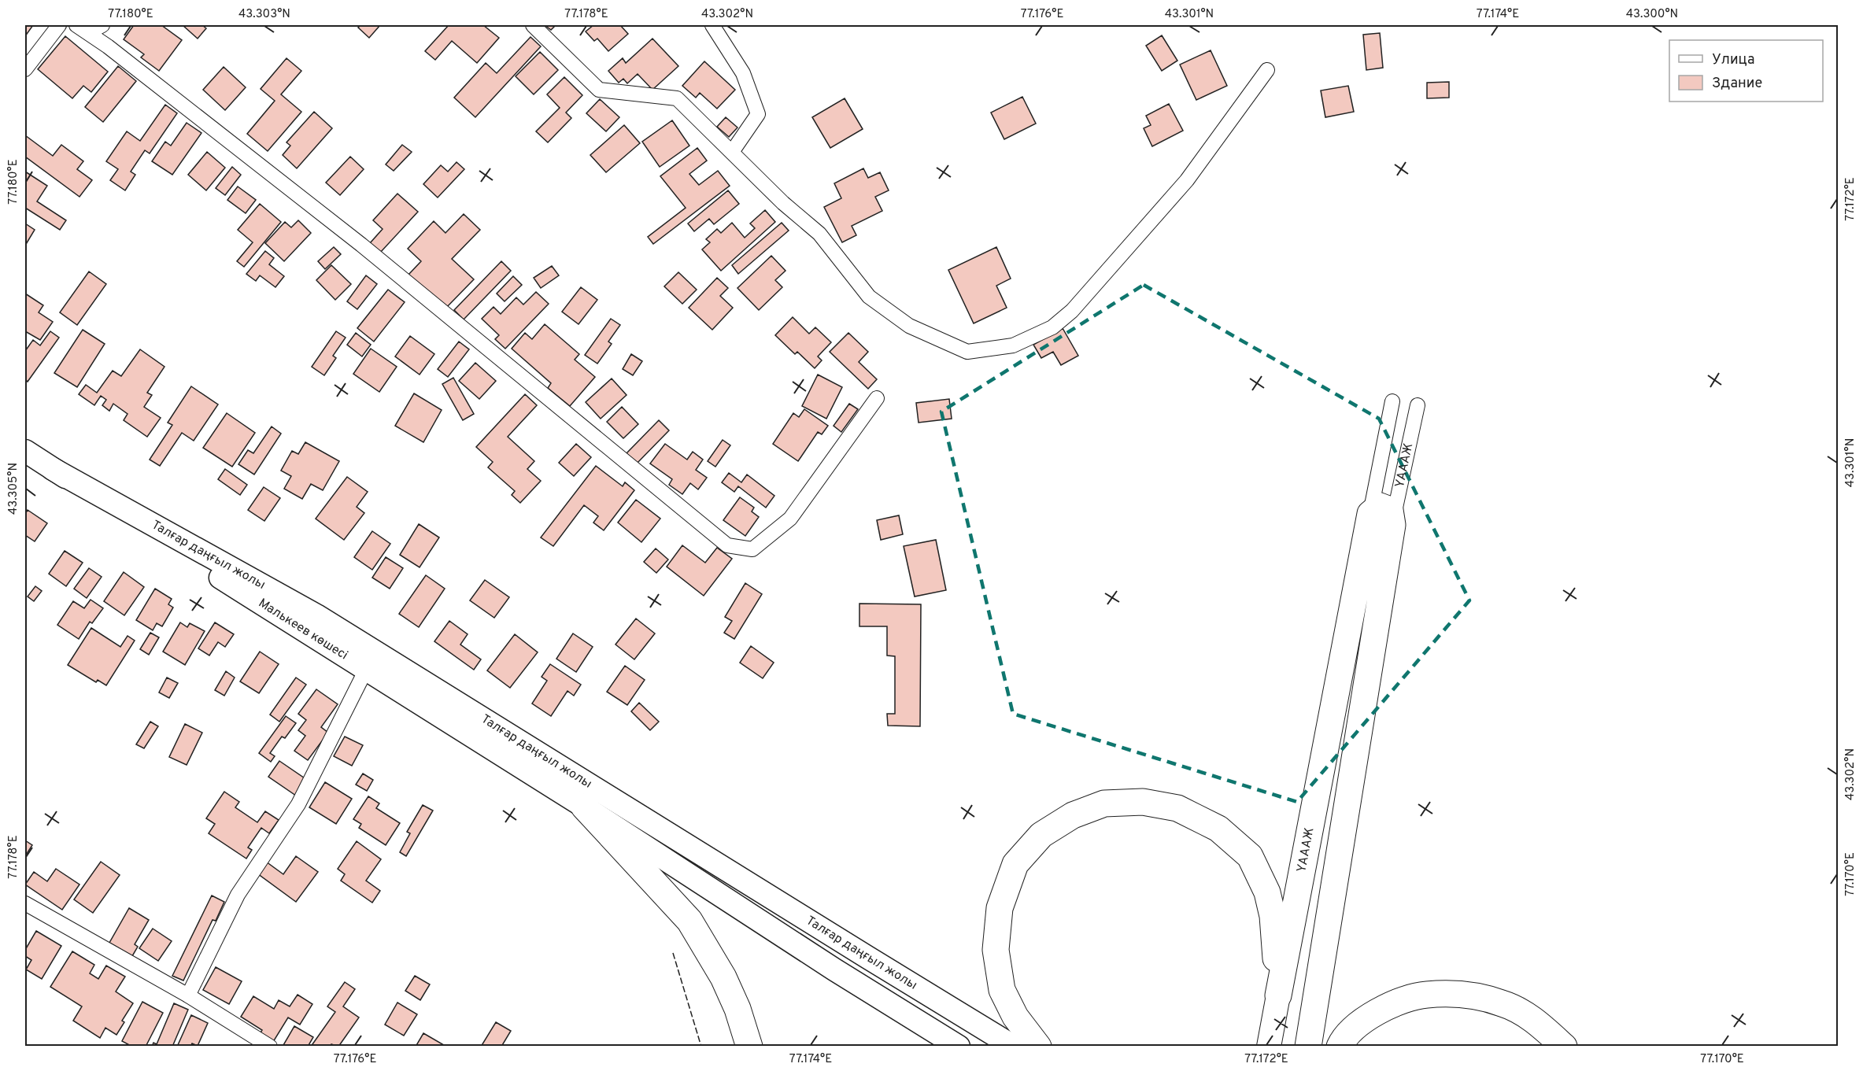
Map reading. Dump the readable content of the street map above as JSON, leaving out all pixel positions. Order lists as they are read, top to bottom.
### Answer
{
  "streets": {
    "highway": ["ҮАААЖ"],
    "main road": ["Талғар даңғыл жолы", "Малькеев көшесі"]
  },
  "crossings": [
    ["Талғар даңғыл жолы", "Малькеев көшесі"]
  ],
  "legend": ["Улица", "Здание"],
  "coordinates": [
    "77.180°E",
    "43.303°N",
    "77.178°E",
    "43.302°N",
    "77.176°E",
    "43.301°N",
    "77.174°E",
    "43.300°N",
    "77.172°E",
    "43.305°N",
    "77.170°E"
  ]
}
